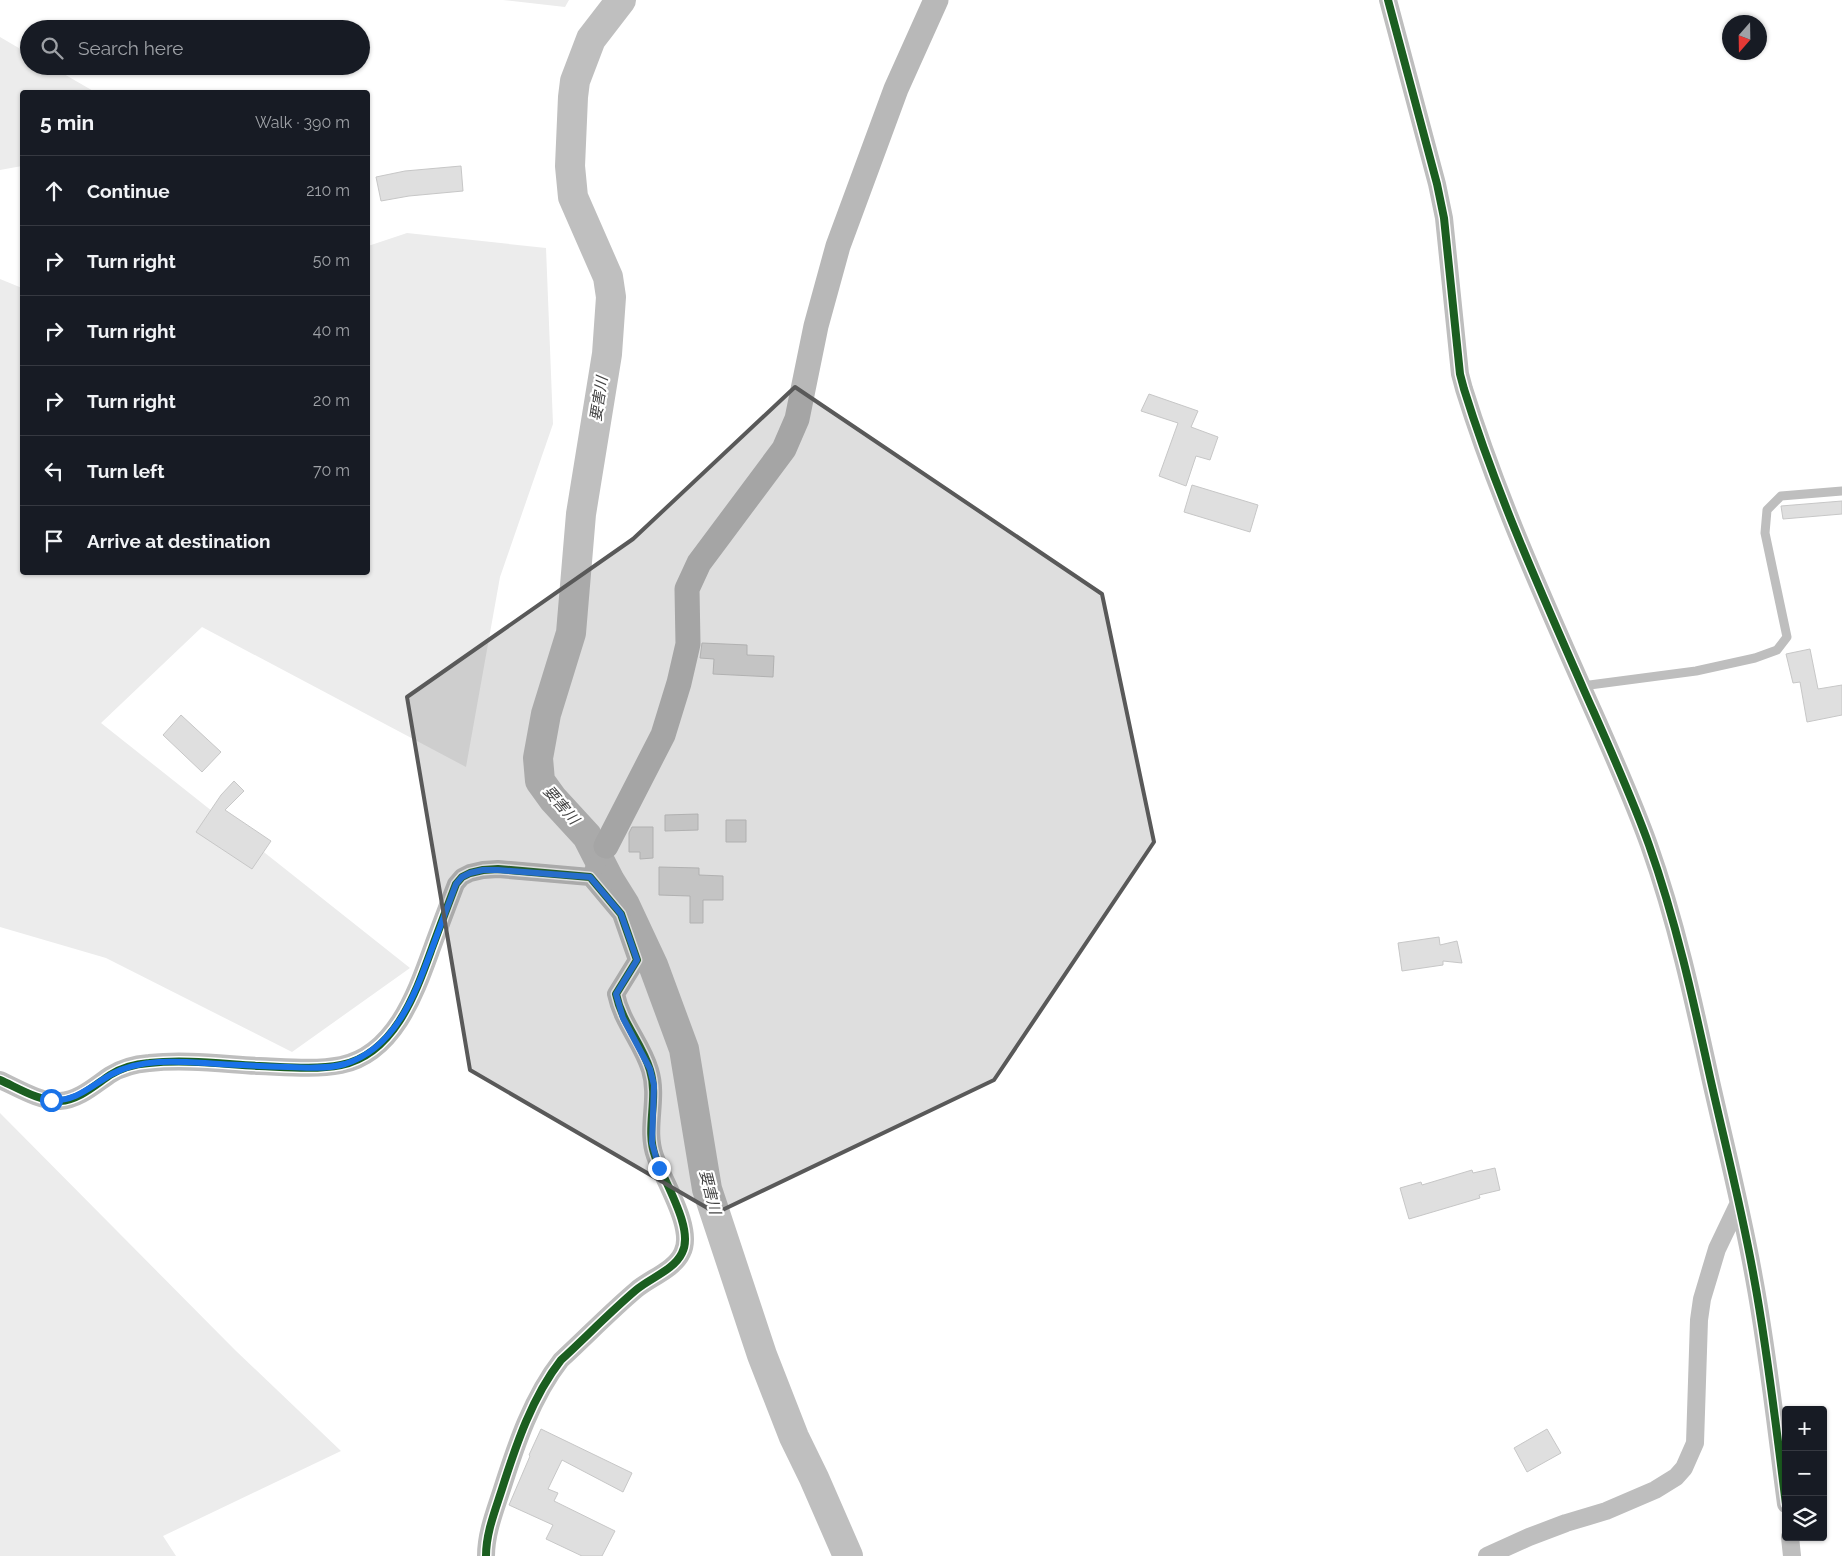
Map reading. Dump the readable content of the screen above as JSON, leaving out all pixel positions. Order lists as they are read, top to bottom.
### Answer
{
  "water": ["要害川"],
  "north": "bottom",
  "page": {
    "search": "Search here",
    "heading": ["5 min", "Walk · 390 m"],
    "list": [
      ["Continue", "210 m"],
      ["Turn right", "50 m"],
      ["Turn right", "40 m"],
      ["Turn right", "20 m"],
      ["Turn left", "70 m"],
      "Arrive at destination"
    ],
    "map_buttons": ["+", "−"]
  }
}
